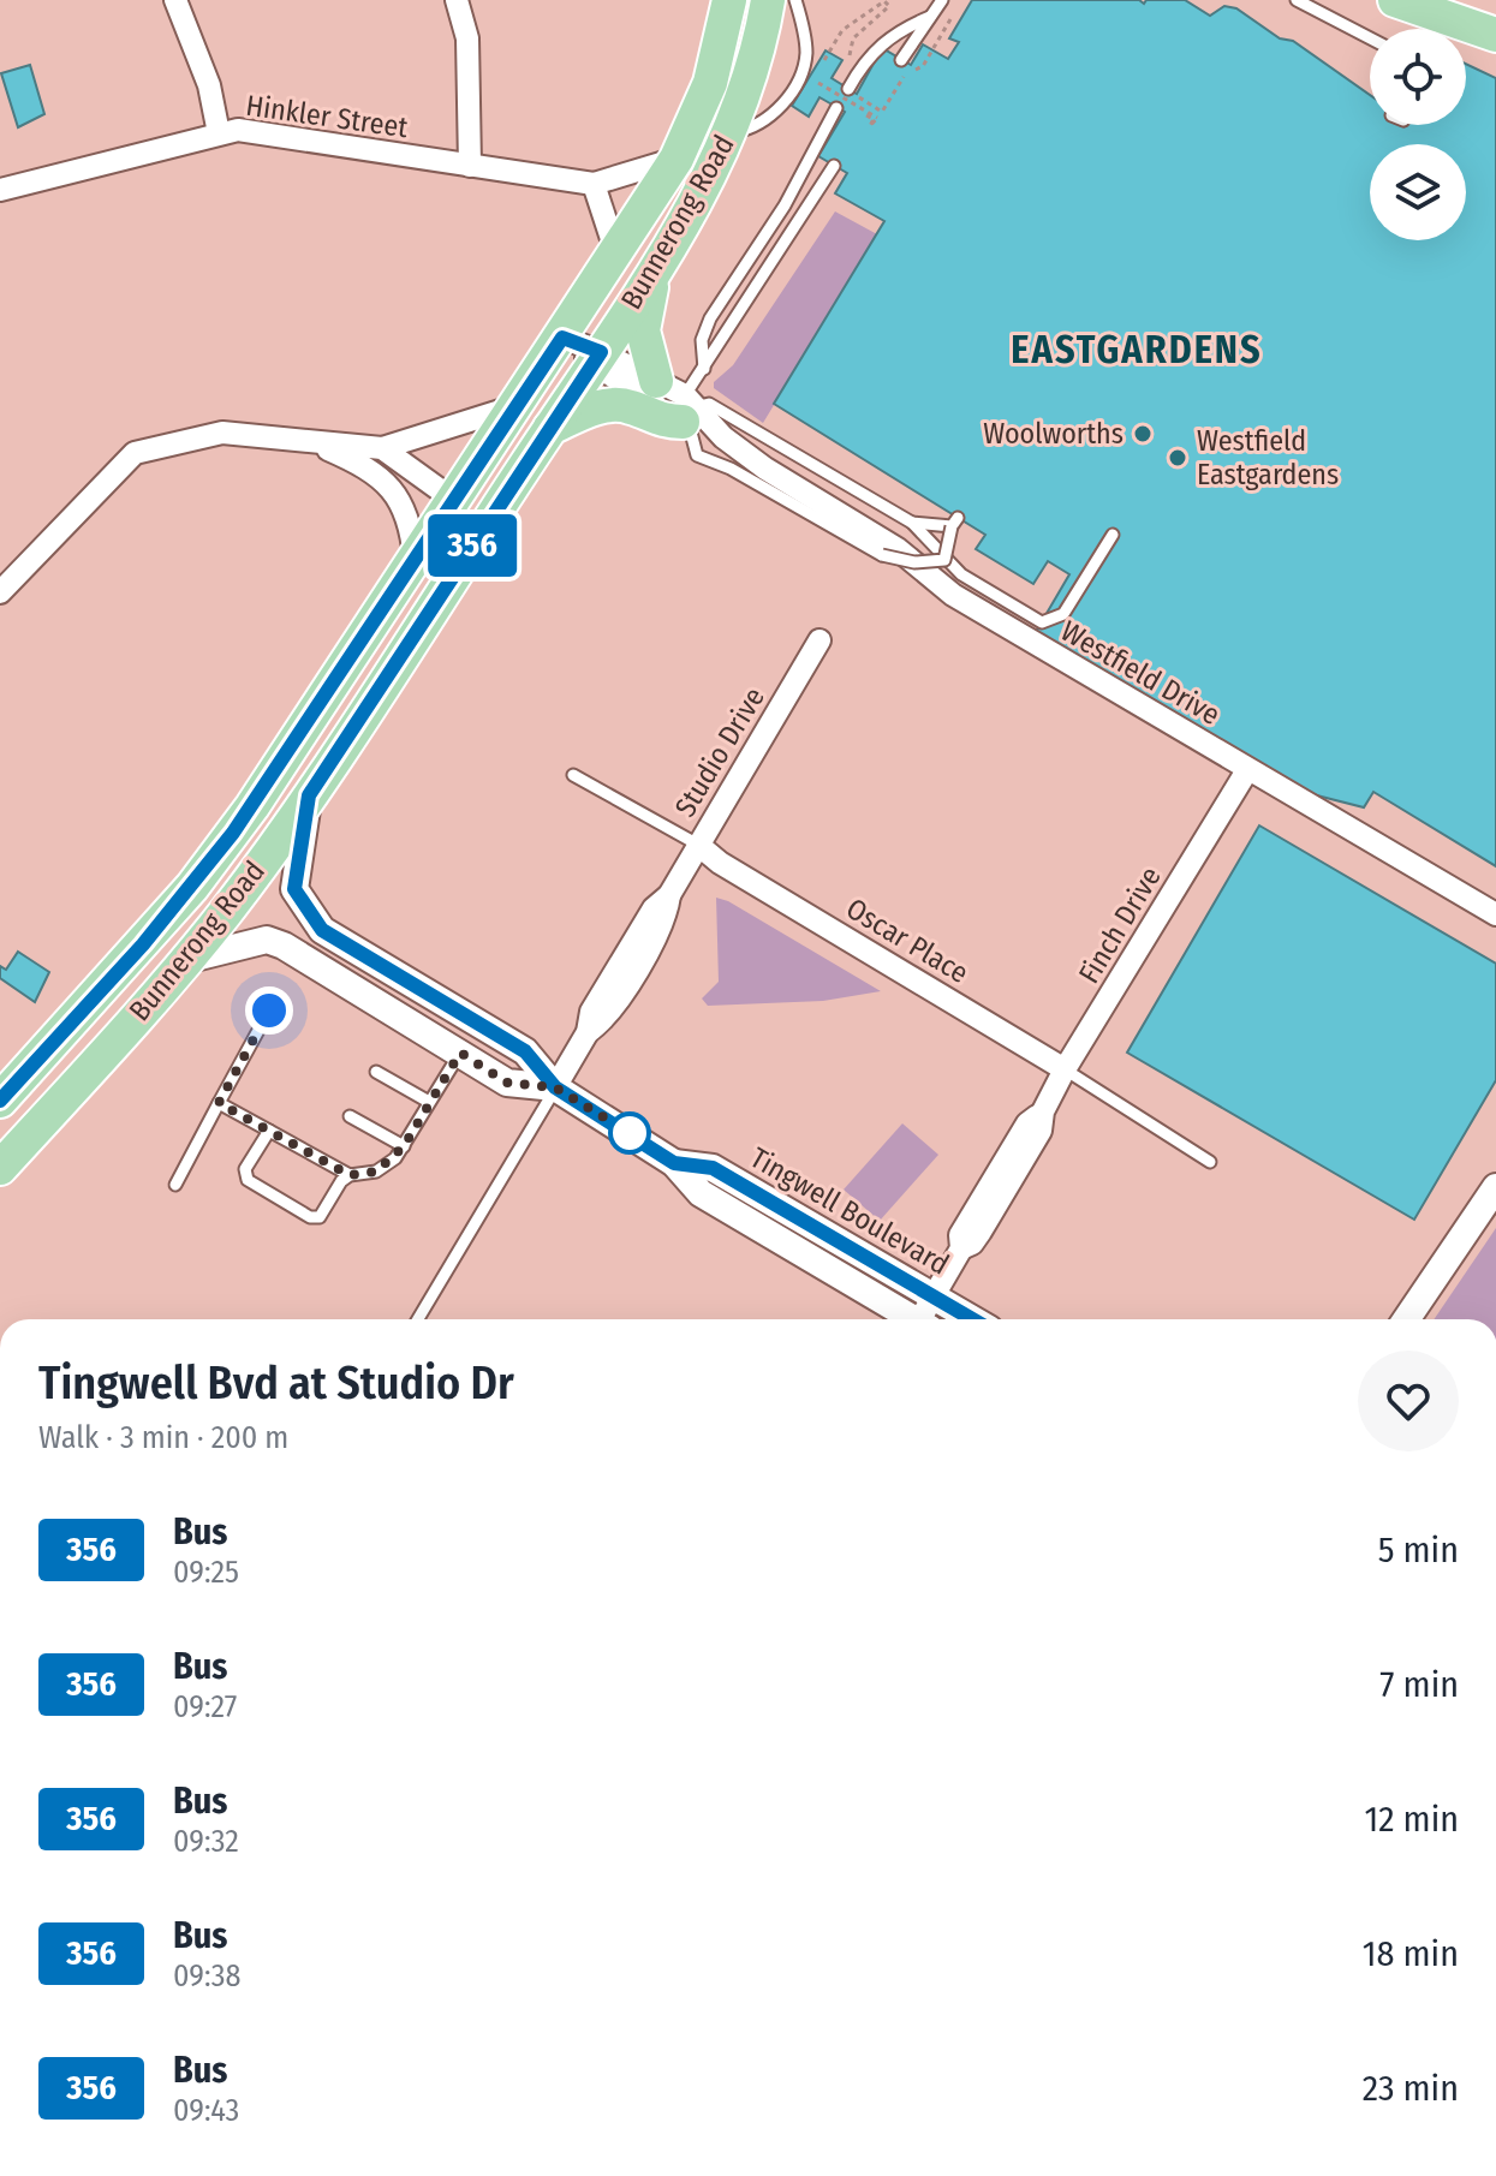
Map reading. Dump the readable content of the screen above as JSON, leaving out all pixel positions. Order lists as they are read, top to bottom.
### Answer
{
  "streets": {
    "main road": ["Bunnerong Road"],
    "street": [
      "Hinkler Street",
      "Westfield Drive",
      "Studio Drive",
      "Finch Drive",
      "Oscar Place",
      "Tingwell Boulevard"
    ]
  },
  "crossings": [
    ["Hinkler Street", "Bunnerong Road"],
    ["Bunnerong Road", "Westfield Drive"],
    ["Bunnerong Road", "Tingwell Boulevard"],
    ["Westfield Drive", "Finch Drive"],
    ["Studio Drive", "Oscar Place"],
    ["Studio Drive", "Tingwell Boulevard"],
    ["Finch Drive", "Oscar Place"],
    ["Finch Drive", "Tingwell Boulevard"]
  ],
  "districts": ["EASTGARDENS"],
  "places": ["Woolworths", "Westfield Eastgardens"],
  "lines": ["bus line 356"],
  "page": {
    "on_map": "356",
    "heading": ["Tingwell Bvd at Studio Dr", "Walk · 3 min · 200 m"],
    "list": [
      {
        "mark": "356",
        "name": "Bus",
        "note": "09:25",
        "value": "5 min"
      },
      {
        "mark": "356",
        "name": "Bus",
        "note": "09:27",
        "value": "7 min"
      },
      {
        "mark": "356",
        "name": "Bus",
        "note": "09:32",
        "value": "12 min"
      },
      {
        "mark": "356",
        "name": "Bus",
        "note": "09:38",
        "value": "18 min"
      },
      {
        "mark": "356",
        "name": "Bus",
        "note": "09:43",
        "value": "23 min"
      }
    ]
  }
}
